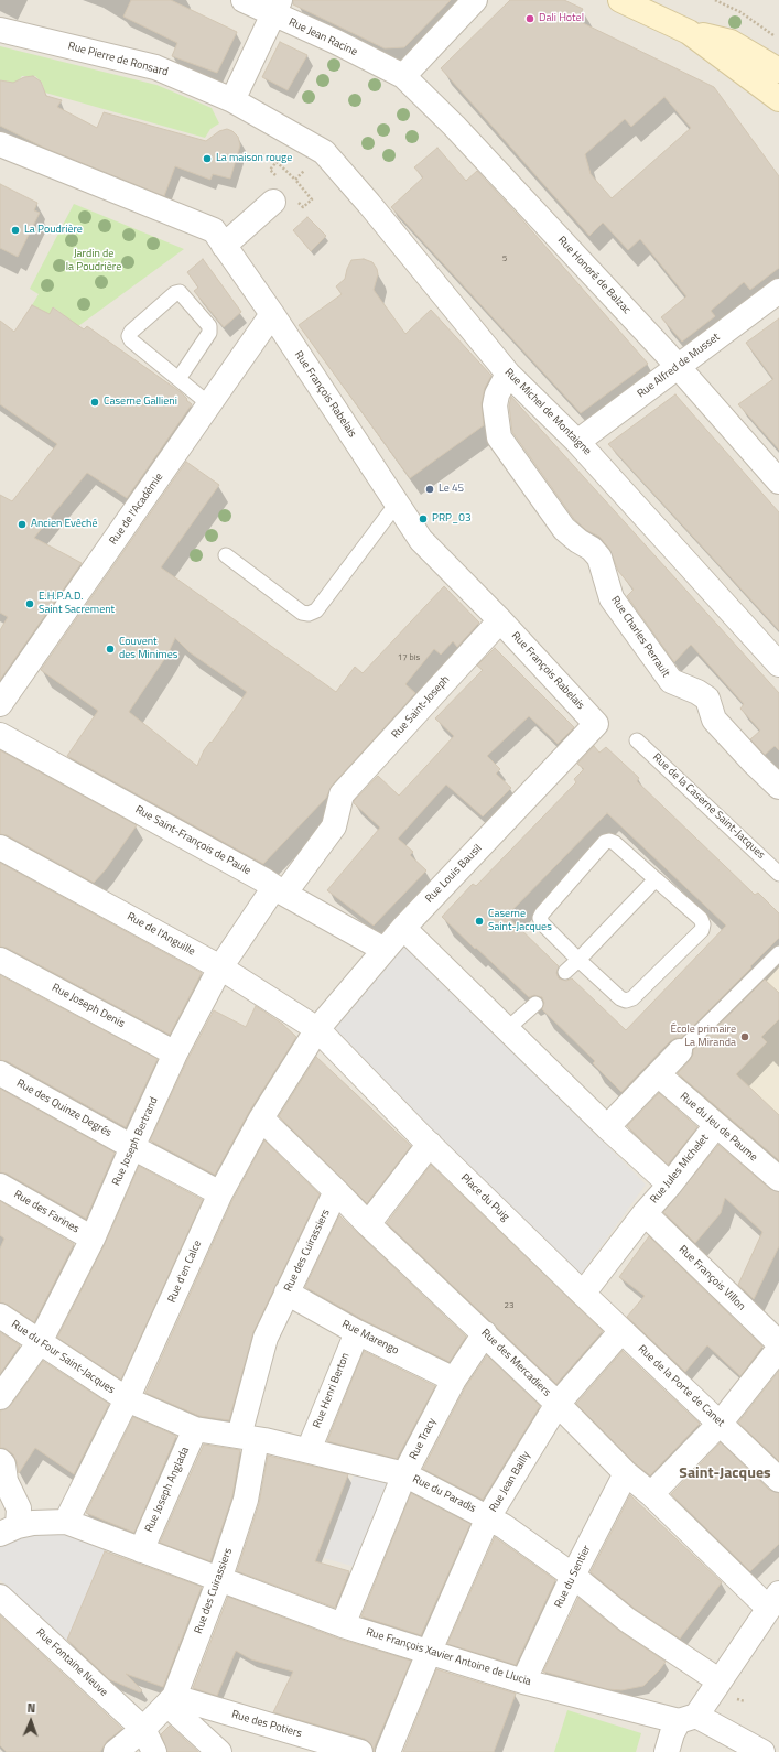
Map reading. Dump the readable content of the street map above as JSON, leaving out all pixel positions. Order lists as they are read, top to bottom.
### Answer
{
  "streets": {
    "street": [
      "Rue Jean Racine",
      "Rue Pierre de Ronsard",
      "Rue Honoré de Balzac",
      "Rue Alfred de Musset",
      "Rue François Rabelais",
      "Rue Michel de Montaigne",
      "Rue de l'Académie",
      "Rue Charles Perrault",
      "Rue Saint-Joseph",
      "Rue Saint-François de Paule",
      "Rue Louis Bausil",
      "Rue de l'Anguille",
      "Rue Joseph Denis",
      "Rue des Quinze Degrés",
      "Rue du Jeu de Paume",
      "Rue Joseph Bertrand",
      "Rue Jules Michelet",
      "Place du Puig",
      "Rue des Farines",
      "Rue des Cuirassiers",
      "Rue d'en Calce",
      "Rue François Villon",
      "Rue Marengo",
      "Rue du Four Saint-Jacques",
      "Rue des Mercadiers",
      "Rue de la Porte de Canet",
      "Rue Henri Berton",
      "Rue Tracy",
      "Rue Jean Bailly",
      "Rue Joseph Anglada",
      "Rue du Paradis",
      "Rue du Sentier",
      "Rue François Xavier Antoine de Llucia",
      "Rue Fontaine Neuve",
      "Rue des Potiers"
    ],
    "lane": ["Rue de la Caserne Saint-Jacques"]
  },
  "crossings": [
    ["Rue Jean Racine", "Rue Honoré de Balzac"],
    ["Rue Pierre de Ronsard", "Rue Michel de Montaigne"],
    ["Rue Honoré de Balzac", "Rue Alfred de Musset"],
    ["Rue Alfred de Musset", "Rue Michel de Montaigne"],
    ["Rue François Rabelais", "Rue de l'Académie"],
    ["Rue François Rabelais", "Rue Saint-Joseph"],
    ["Rue François Rabelais", "Rue Louis Bausil"],
    ["Rue Michel de Montaigne", "Rue Charles Perrault"],
    ["Rue Saint-Joseph", "Rue Joseph Bertrand"],
    ["Rue Saint-François de Paule", "Rue Louis Bausil"],
    ["Rue Saint-François de Paule", "Rue Joseph Bertrand"],
    ["Rue Louis Bausil", "Rue de l'Anguille"],
    ["Rue Louis Bausil", "Place du Puig"],
    ["Rue Louis Bausil", "Rue d'en Calce"],
    ["Rue de l'Anguille", "Rue Joseph Bertrand"],
    ["Rue de l'Anguille", "Place du Puig"],
    ["Rue de l'Anguille", "Rue d'en Calce"],
    ["Rue Joseph Denis", "Rue Joseph Bertrand"],
    ["Rue des Quinze Degrés", "Rue Joseph Bertrand"],
    ["Rue des Quinze Degrés", "Rue d'en Calce"],
    ["Rue du Jeu de Paume", "Rue Jules Michelet"],
    ["Rue Joseph Bertrand", "Rue des Farines"],
    ["Rue Joseph Bertrand", "Rue du Four Saint-Jacques"],
    ["Rue Jules Michelet", "Rue François Villon"],
    ["Place du Puig", "Rue d'en Calce"],
    ["Place du Puig", "Rue de la Porte de Canet"],
    ["Rue des Cuirassiers", "Rue Marengo"],
    ["Rue des Cuirassiers", "Rue des Mercadiers"],
    ["Rue des Cuirassiers", "Rue du Paradis"],
    ["Rue des Cuirassiers", "Rue François Xavier Antoine de Llucia"],
    ["Rue des Cuirassiers", "Rue Fontaine Neuve"],
    ["Rue des Cuirassiers", "Rue des Potiers"],
    ["Rue d'en Calce", "Rue du Four Saint-Jacques"],
    ["Rue d'en Calce", "Rue des Mercadiers"],
    ["Rue d'en Calce", "Rue du Paradis"],
    ["Rue d'en Calce", "Rue François Xavier Antoine de Llucia"],
    ["Rue Marengo", "Rue Henri Berton"],
    ["Rue Marengo", "Rue Tracy"],
    ["Rue du Four Saint-Jacques", "Rue du Paradis"],
    ["Rue des Mercadiers", "Rue Tracy"],
    ["Rue des Mercadiers", "Rue Jean Bailly"],
    ["Rue des Mercadiers", "Rue du Sentier"],
    ["Rue de la Porte de Canet", "Rue Jean Bailly"],
    ["Rue Henri Berton", "Rue du Paradis"],
    ["Rue Tracy", "Rue du Paradis"],
    ["Rue Tracy", "Rue François Xavier Antoine de Llucia"],
    ["Rue Jean Bailly", "Rue du Paradis"],
    ["Rue Jean Bailly", "Rue François Xavier Antoine de Llucia"],
    ["Rue Joseph Anglada", "Rue du Paradis"],
    ["Rue Joseph Anglada", "Rue François Xavier Antoine de Llucia"],
    ["Rue du Paradis", "Rue du Sentier"],
    ["Rue du Sentier", "Rue François Xavier Antoine de Llucia"]
  ],
  "districts": ["Saint-Jacques"],
  "parks": ["Jardin de la Poudrière"],
  "places": [
    "Dali Hotel",
    "La maison rouge",
    "La Poudrière",
    "Caserne Gallieni",
    "Le 45",
    "PRP_03",
    "Ancien Evêché",
    "E.H.P.A.D. Saint Sacrement",
    "Couvent des Minimes",
    "Caserne Saint-Jacques",
    "École primaire La Miranda"
  ],
  "house_numbers": ["5", "17 bis", "23"],
  "north": "top"
}
